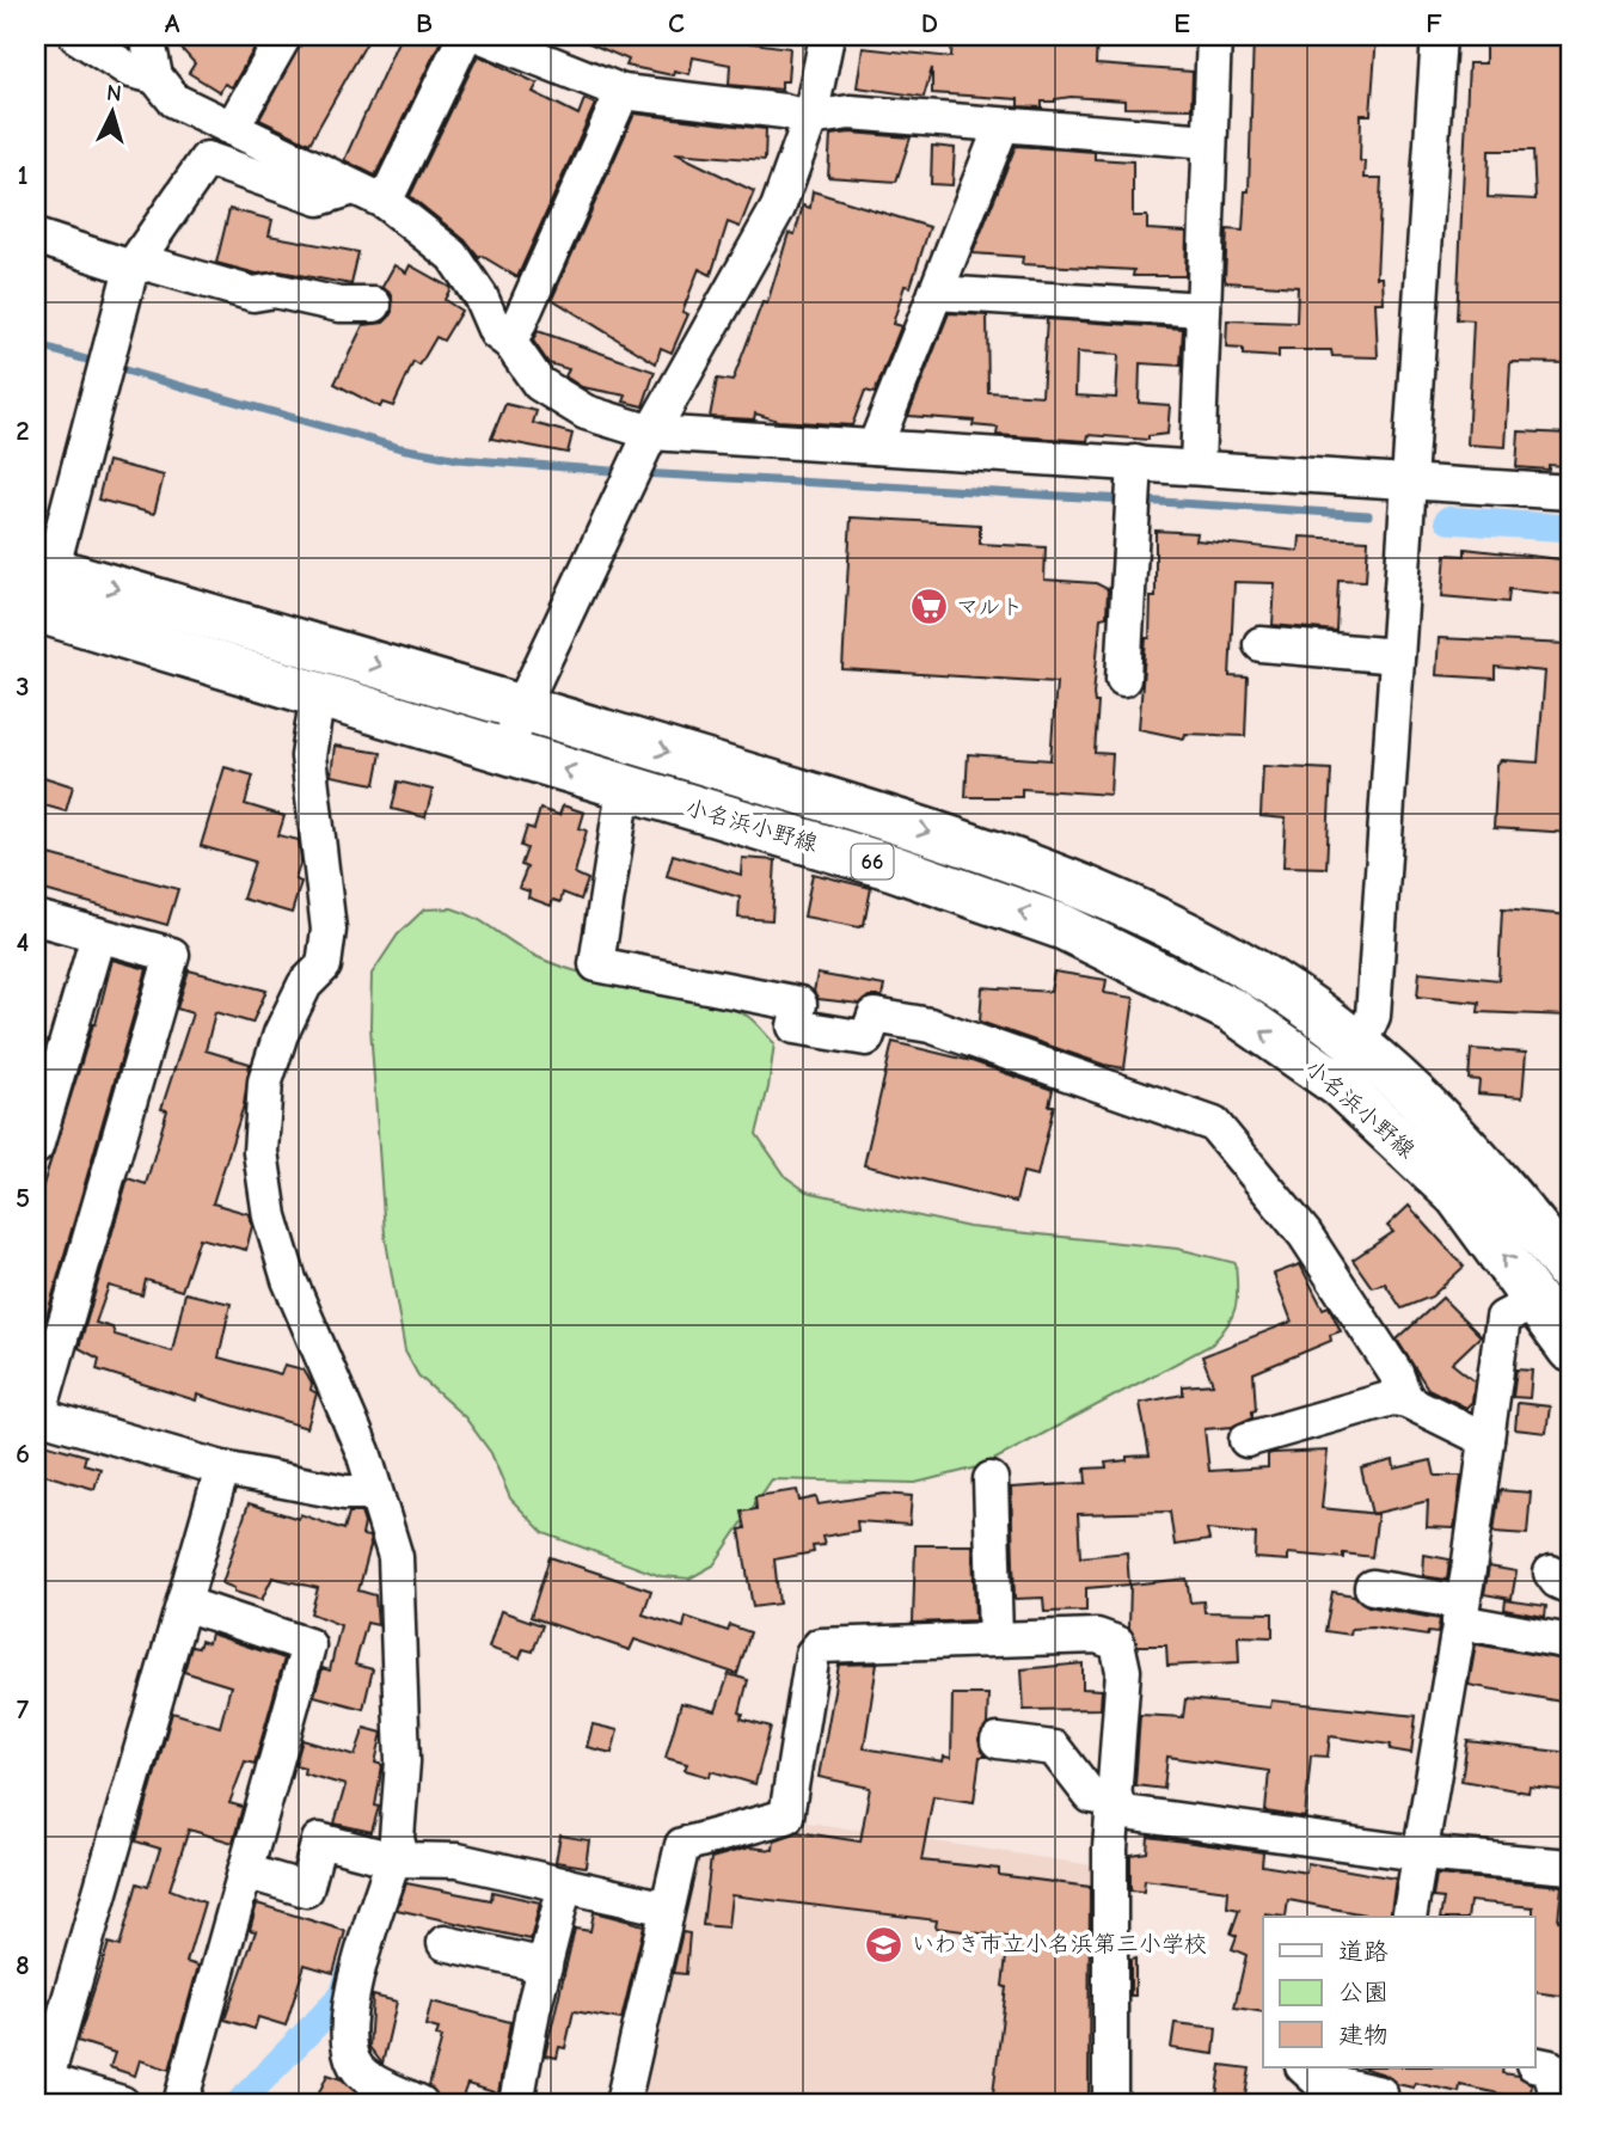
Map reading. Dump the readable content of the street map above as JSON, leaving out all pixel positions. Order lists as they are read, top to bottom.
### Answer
{
  "streets": {
    "main road": ["小名浜小野線", "66"]
  },
  "places": {
    "supermarket": ["マルト"],
    "school or university": ["いわき市立小名浜第三小学校"]
  },
  "legend": ["道路", "公園", "建物"],
  "north": "top",
  "grid": {
    "columns": [
      "A",
      "B",
      "C",
      "D",
      "E",
      "F"
    ],
    "rows": [
      "1",
      "2",
      "3",
      "4",
      "5",
      "6",
      "7",
      "8"
    ]
  }
}
